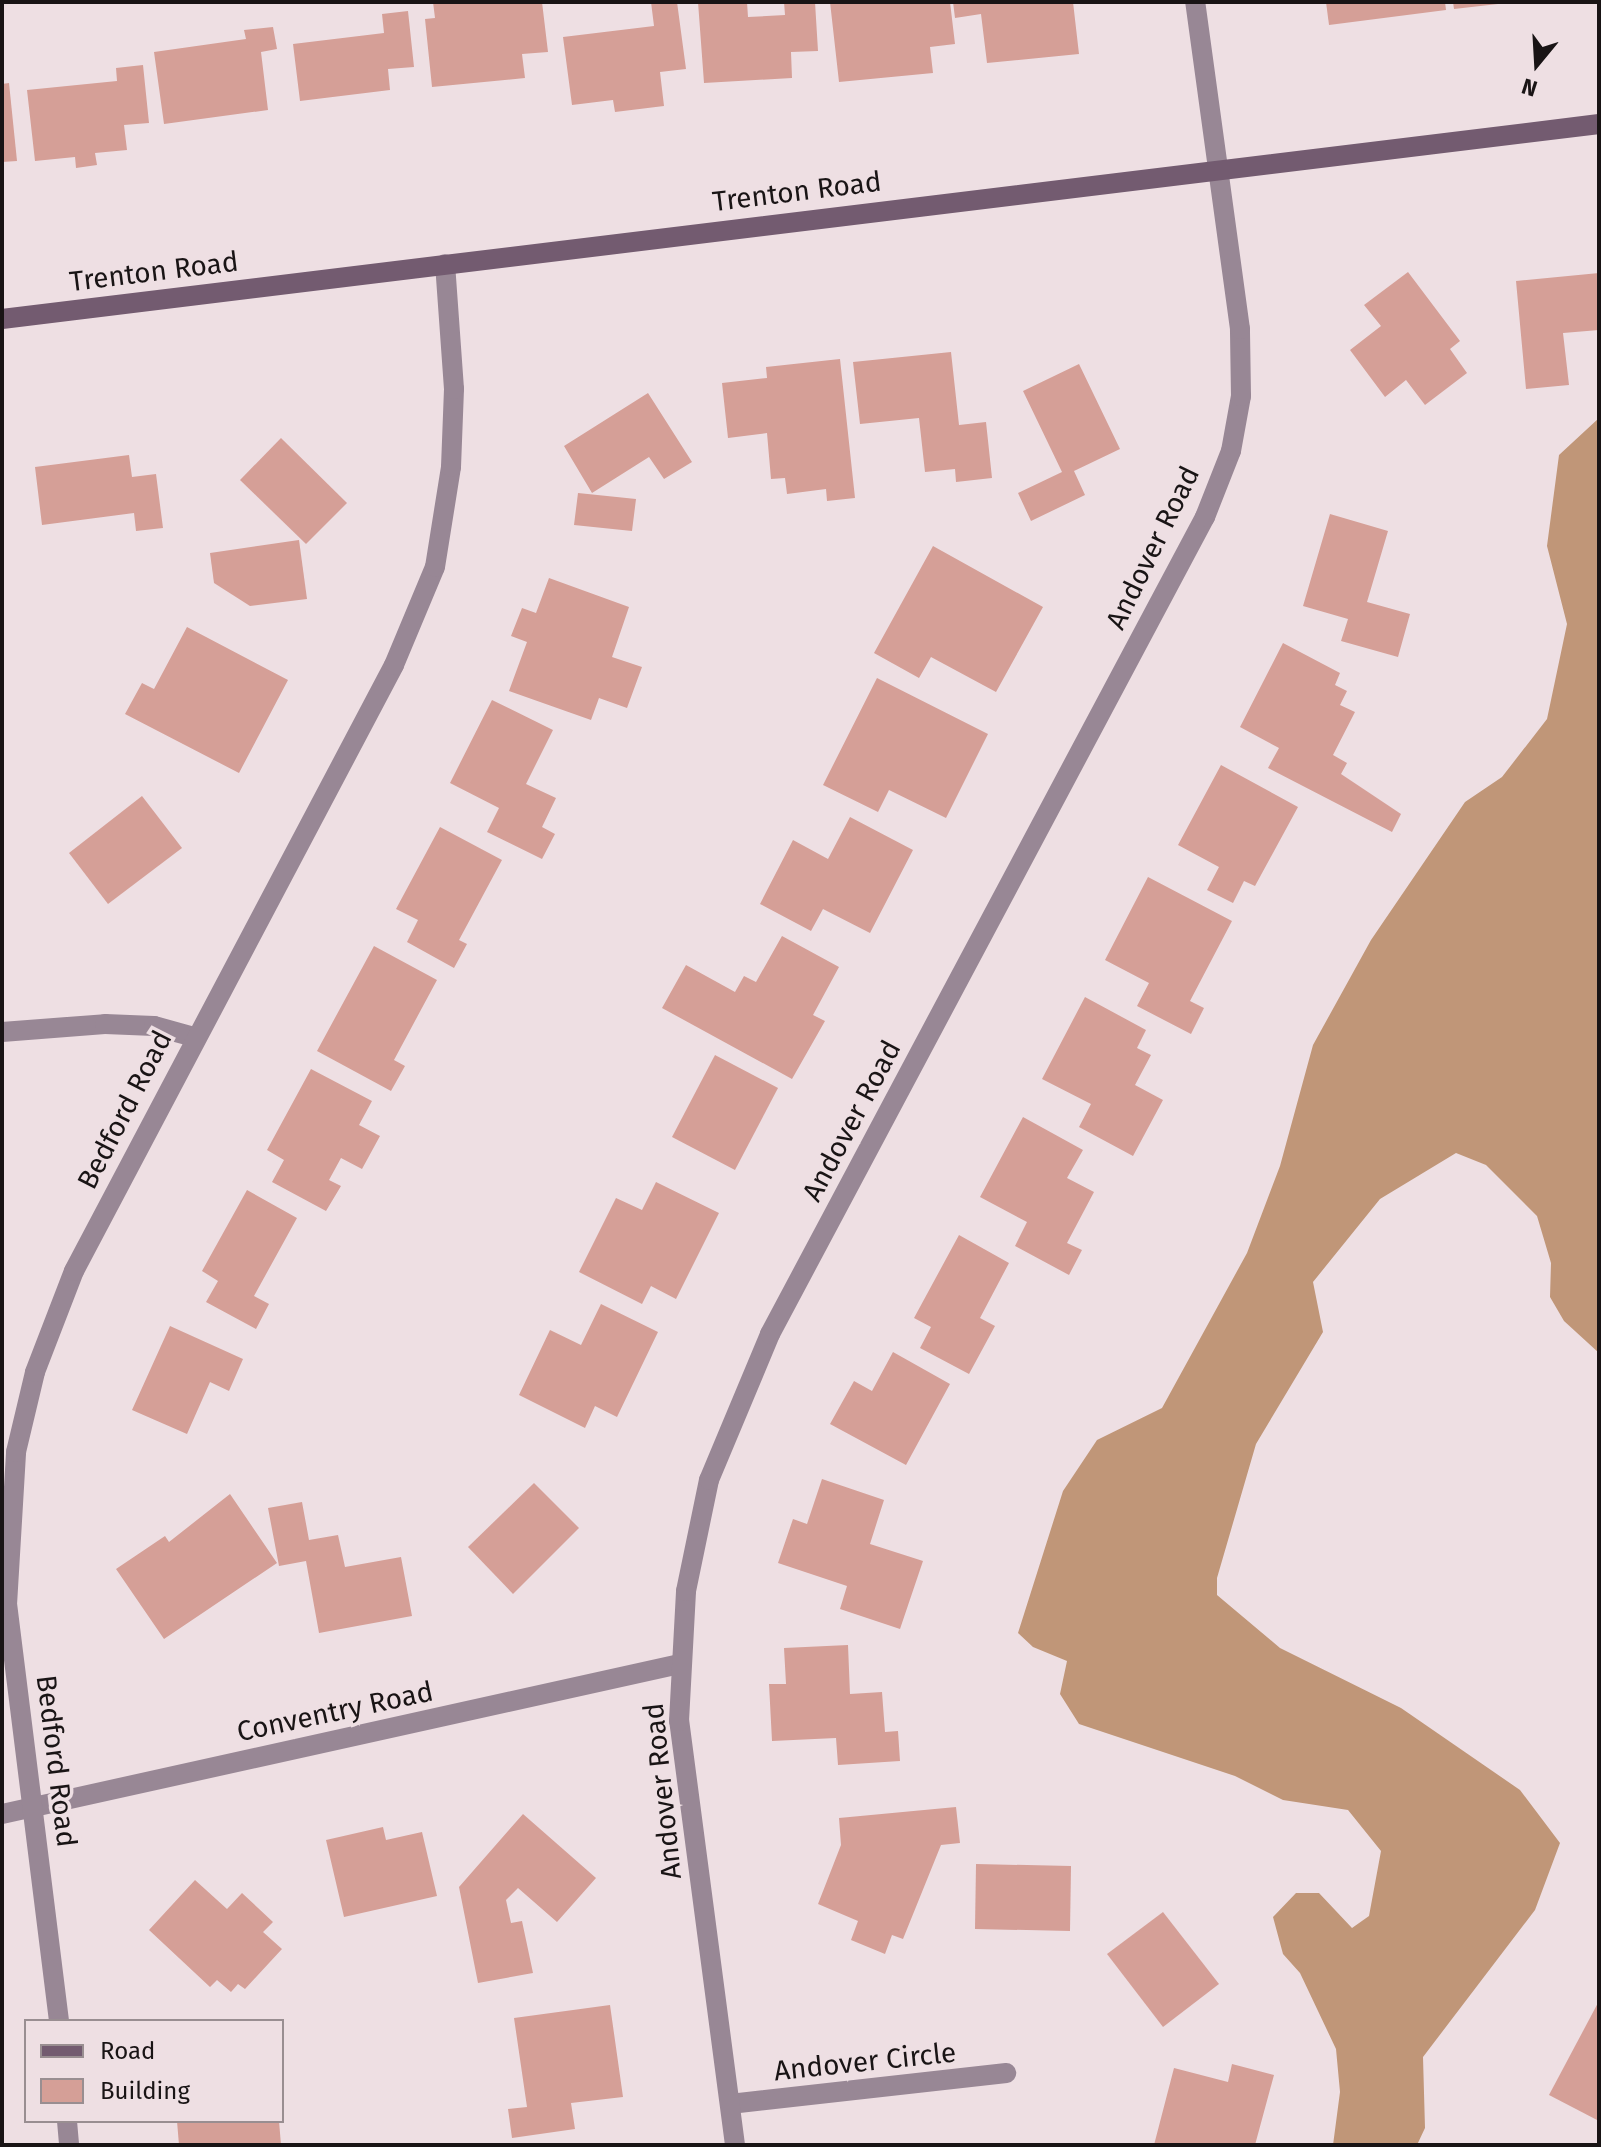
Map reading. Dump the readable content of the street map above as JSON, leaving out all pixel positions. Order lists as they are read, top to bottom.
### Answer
{
  "streets": {
    "main road": ["Trenton Road"],
    "street": [
      "Andover Road",
      "Bedford Road",
      "Conventry Road",
      "Andover Circle"
    ]
  },
  "crossings": [
    ["Trenton Road", "Andover Road"],
    ["Trenton Road", "Bedford Road"],
    ["Andover Road", "Conventry Road"],
    ["Andover Road", "Andover Circle"],
    ["Bedford Road", "Conventry Road"]
  ],
  "legend": ["Road", "Building"],
  "north": "bottom"
}
